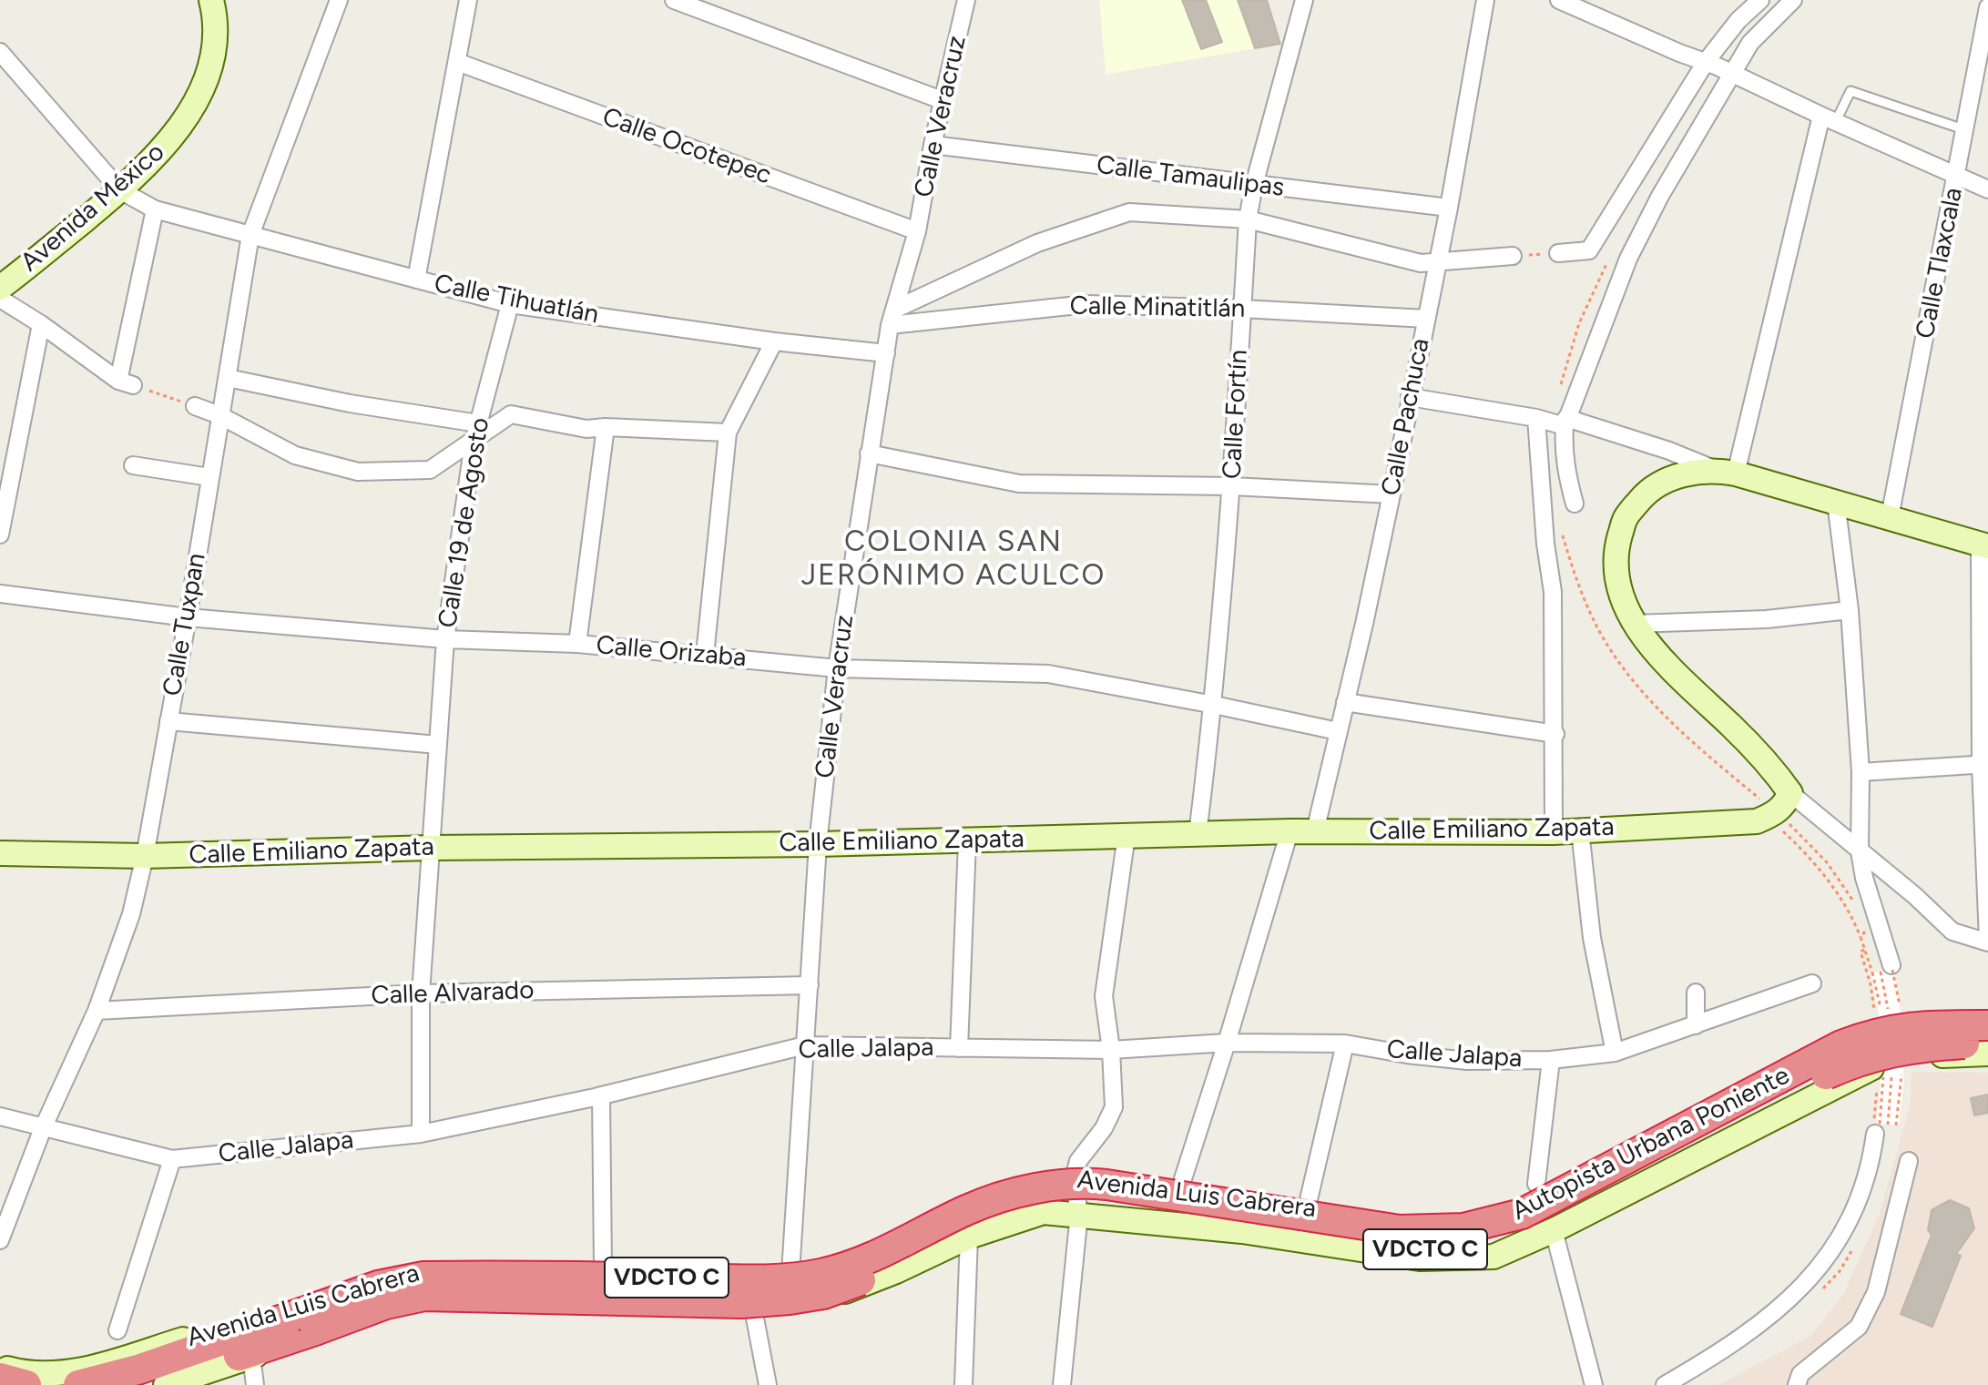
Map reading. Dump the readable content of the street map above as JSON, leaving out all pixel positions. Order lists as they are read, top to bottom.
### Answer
{
  "streets": {
    "highway": ["Autopista Urbana Poniente", "VDCTO C"],
    "main road": ["Avenida México", "Calle Emiliano Zapata", "Avenida Luis Cabrera"],
    "street": [
      "Calle Veracruz",
      "Calle Ocotepec",
      "Calle Tamaulipas",
      "Calle Tlaxcala",
      "Calle Tihuatlán",
      "Calle Minatitlán",
      "Calle Fortín",
      "Calle Pachuca",
      "Calle 19 de Agosto",
      "Calle Tuxpan",
      "Calle Orizaba",
      "Calle Alvarado",
      "Calle Jalapa"
    ]
  },
  "crossings": [
    ["Calle Veracruz", "Calle Ocotepec"],
    ["Calle Veracruz", "Calle Tamaulipas"],
    ["Calle Veracruz", "Calle Tihuatlán"],
    ["Calle Veracruz", "Calle Minatitlán"],
    ["Calle Veracruz", "Calle Orizaba"],
    ["Calle Veracruz", "Calle Emiliano Zapata"],
    ["Calle Veracruz", "Calle Alvarado"],
    ["Calle Veracruz", "Calle Jalapa"],
    ["Calle Veracruz", "Avenida Luis Cabrera"],
    ["Calle Tamaulipas", "Calle Fortín"],
    ["Calle Tamaulipas", "Calle Pachuca"],
    ["Avenida México", "Calle Tihuatlán"],
    ["Calle Tihuatlán", "Calle 19 de Agosto"],
    ["Calle Tihuatlán", "Calle Tuxpan"],
    ["Calle Minatitlán", "Calle Fortín"],
    ["Calle Minatitlán", "Calle Pachuca"],
    ["Calle Fortín", "Calle Orizaba"],
    ["Calle Fortín", "Calle Emiliano Zapata"],
    ["Calle Pachuca", "Calle Orizaba"],
    ["Calle Pachuca", "Calle Emiliano Zapata"],
    ["Calle 19 de Agosto", "Calle Orizaba"],
    ["Calle 19 de Agosto", "Calle Emiliano Zapata"],
    ["Calle Tuxpan", "Calle Orizaba"],
    ["Calle Tuxpan", "Calle Emiliano Zapata"],
    ["Calle Tuxpan", "Calle Alvarado"],
    ["Calle Tuxpan", "Calle Jalapa"],
    ["Autopista Urbana Poniente", "Avenida Luis Cabrera"]
  ],
  "districts": ["COLONIA SAN JERÓNIMO ACULCO"]
}
